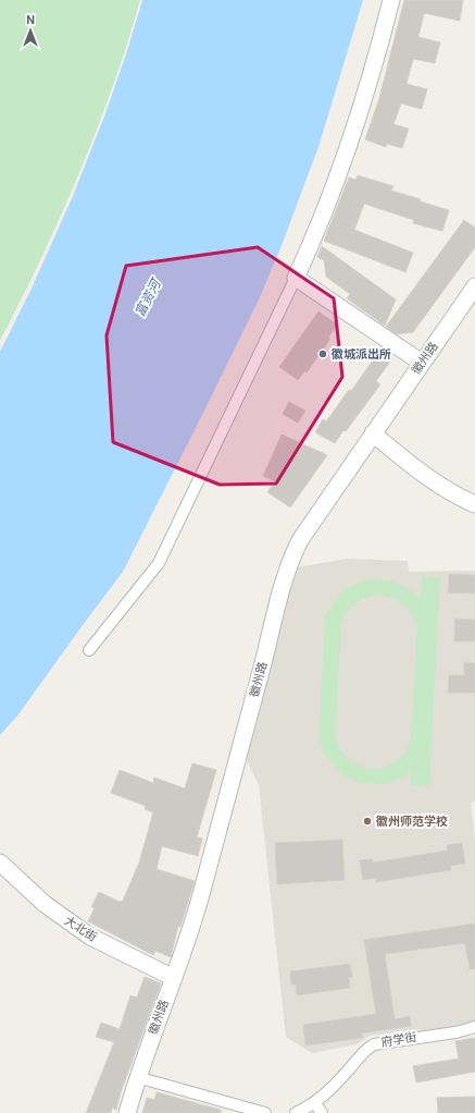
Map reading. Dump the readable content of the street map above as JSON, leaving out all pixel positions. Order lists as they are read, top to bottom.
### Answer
{
  "streets": {
    "main road": ["徽州路", "大北街"],
    "street": ["府学街"]
  },
  "crossings": [
    ["徽州路", "大北街"]
  ],
  "water": ["富资河"],
  "places": ["徽城派出所", "徽州师范学校"],
  "north": "top"
}
